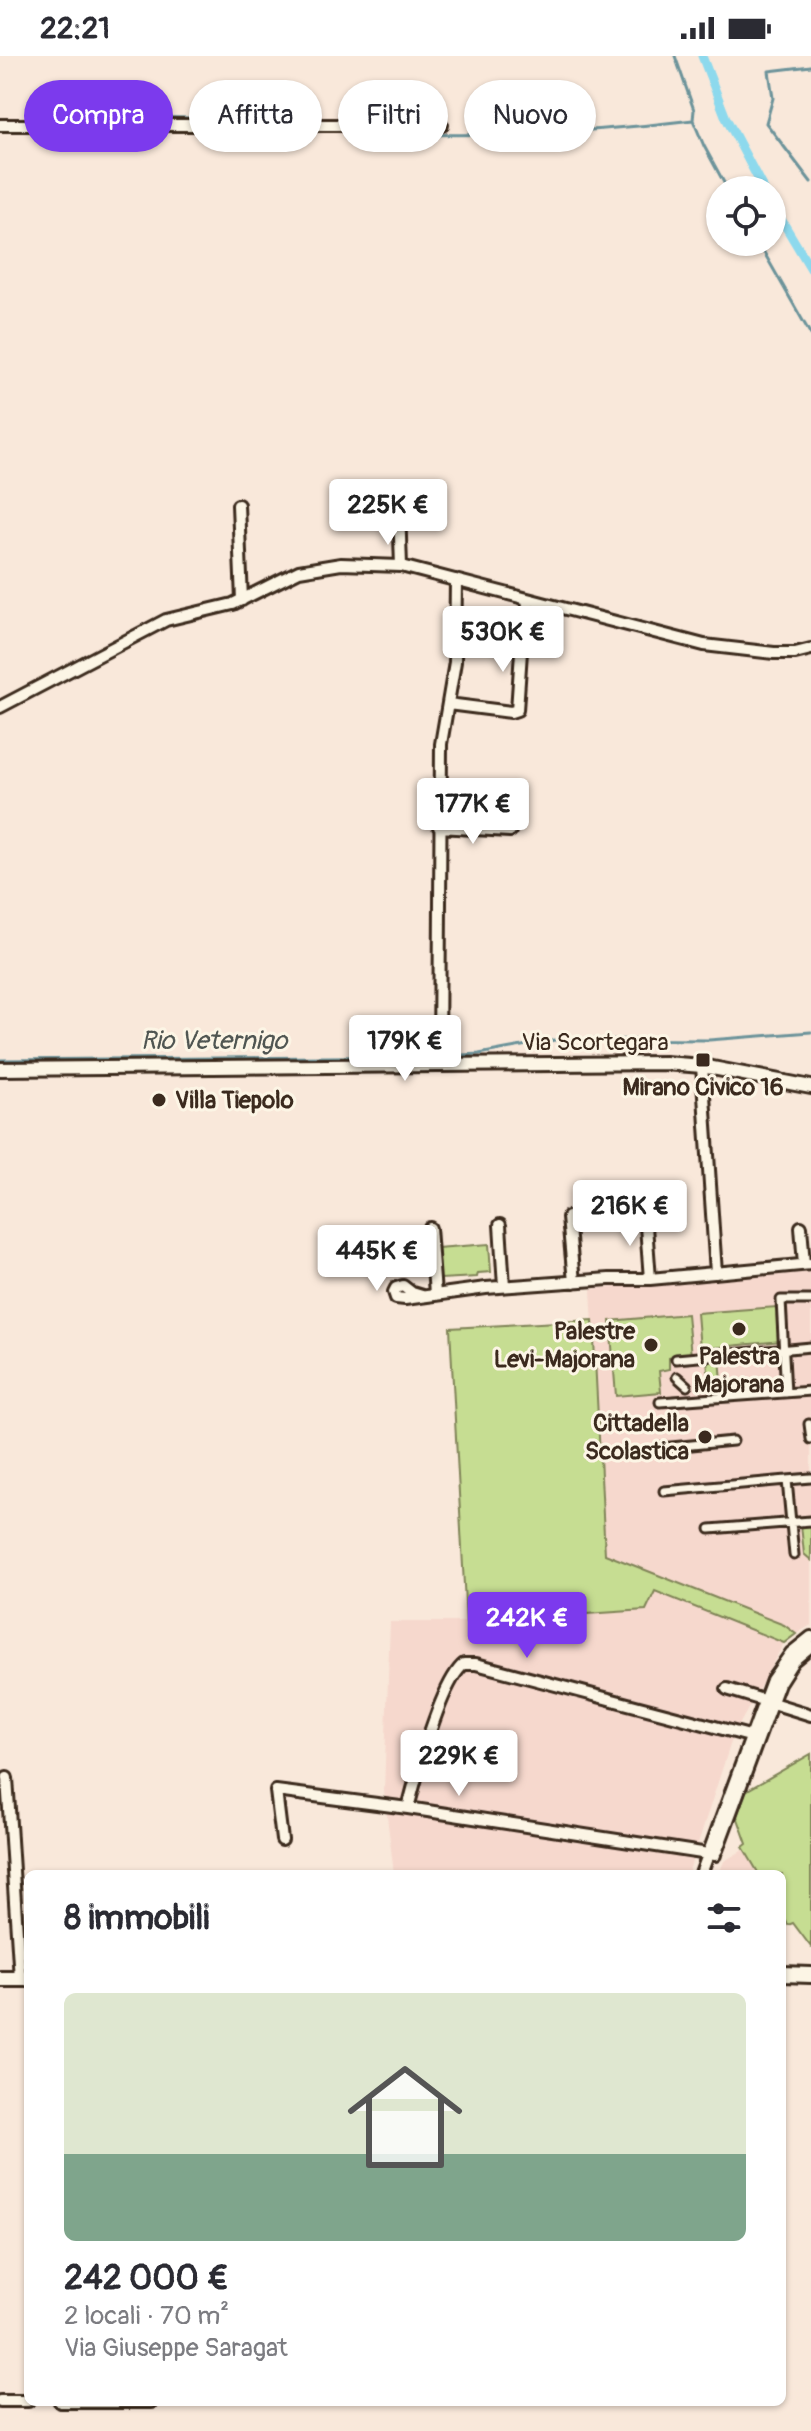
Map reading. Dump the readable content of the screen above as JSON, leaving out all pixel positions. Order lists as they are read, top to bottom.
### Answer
{
  "streets": {
    "street": ["Via Scortegara"]
  },
  "water": ["Rio Veternigo"],
  "places": {
    "transit": ["Mirano Civico 16"],
    "other": [
      "Villa Tiepolo",
      "Palestra Majorana",
      "Palestre Levi-Majorana",
      "Cittadella Scolastica"
    ]
  },
  "page": {
    "status": "22:21",
    "chip": [
      "Compra",
      "Affitta",
      "Filtri",
      "Nuovo"
    ],
    "price": [
      "225K €",
      "530K €",
      "177K €",
      "179K €",
      "216K €",
      "445K €",
      "242K €",
      "229K €"
    ],
    "heading": "8 immobili",
    "list": [
      {
        "name": "242 000 €",
        "note": "2 locali · 70 m² · Via Giuseppe Saragat"
      }
    ]
  }
}
